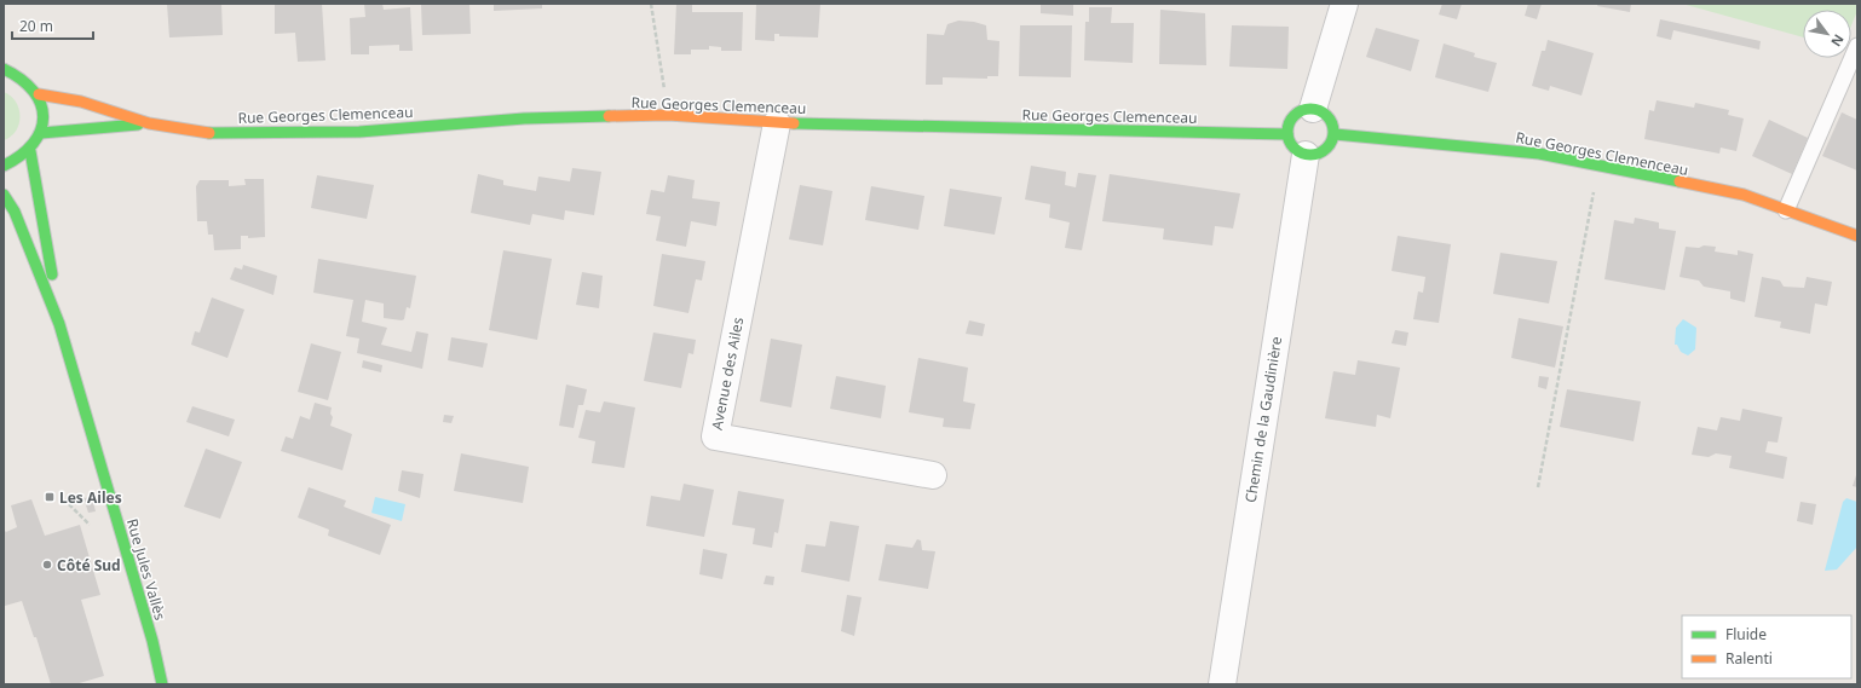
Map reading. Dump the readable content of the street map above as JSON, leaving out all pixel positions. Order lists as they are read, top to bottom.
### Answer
{
  "streets": {
    "street": [
      "Rue Georges Clemenceau",
      "Avenue des Ailes",
      "Chemin de la Gaudinière",
      "Rue Jules Vallès"
    ]
  },
  "crossings": [
    ["Rue Georges Clemenceau", "Avenue des Ailes"],
    ["Rue Georges Clemenceau", "Chemin de la Gaudinière"]
  ],
  "places": {
    "transit": ["Les Ailes"],
    "other": ["Côté Sud"]
  },
  "legend": ["Fluide", "Ralenti"],
  "scale_bar": "20 m",
  "north": "bottom right"
}
